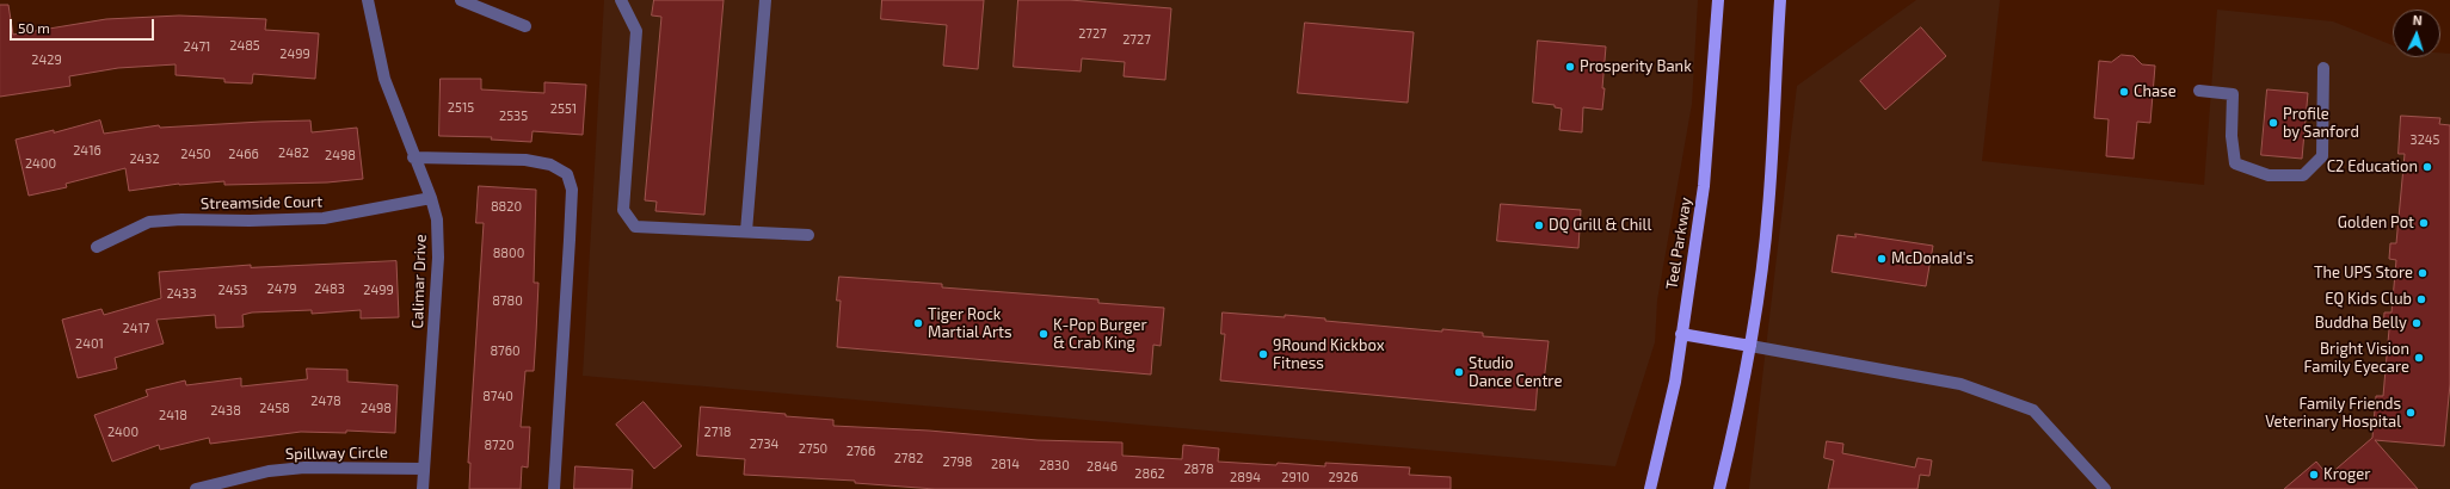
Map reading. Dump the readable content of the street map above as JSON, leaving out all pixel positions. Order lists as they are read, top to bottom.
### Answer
{
  "streets": {
    "main road": ["Teel Parkway"],
    "street": ["Streamside Court", "Calimar Drive", "Spillway Circle"]
  },
  "crossings": [
    ["Streamside Court", "Calimar Drive"],
    ["Calimar Drive", "Spillway Circle"]
  ],
  "places": [
    "Prosperity Bank",
    "Chase",
    "Profile by Sanford",
    "C2 Education",
    "Golden Pot",
    "DQ Grill & Chill",
    "McDonald's",
    "The UPS Store",
    "EQ Kids Club",
    "Tiger Rock Martial Arts",
    "Buddha Belly",
    "K-Pop Burger & Crab King",
    "9Round Kickbox Fitness",
    "Bright Vision Family Eyecare",
    "Studio Dance Centre",
    "Family Friends Veterinary Hospital",
    "Kroger"
  ],
  "house_numbers": [
    "2727",
    "2727",
    "2485",
    "2471",
    "2499",
    "2429",
    "2515",
    "2551",
    "2535",
    "3245",
    "2416",
    "2482",
    "2450",
    "2466",
    "2498",
    "2432",
    "2400",
    "8820",
    "8800",
    "2479",
    "2483",
    "2453",
    "2499",
    "2433",
    "8780",
    "2417",
    "2401",
    "8760",
    "8740",
    "2478",
    "2458",
    "2498",
    "2438",
    "2418",
    "2400",
    "2718",
    "2734",
    "8720",
    "2750",
    "2766",
    "2782",
    "2798",
    "2814",
    "2830",
    "2846",
    "2878",
    "2862",
    "2894",
    "2910",
    "2926"
  ],
  "scale_bar": "50 m",
  "north": "top"
}
